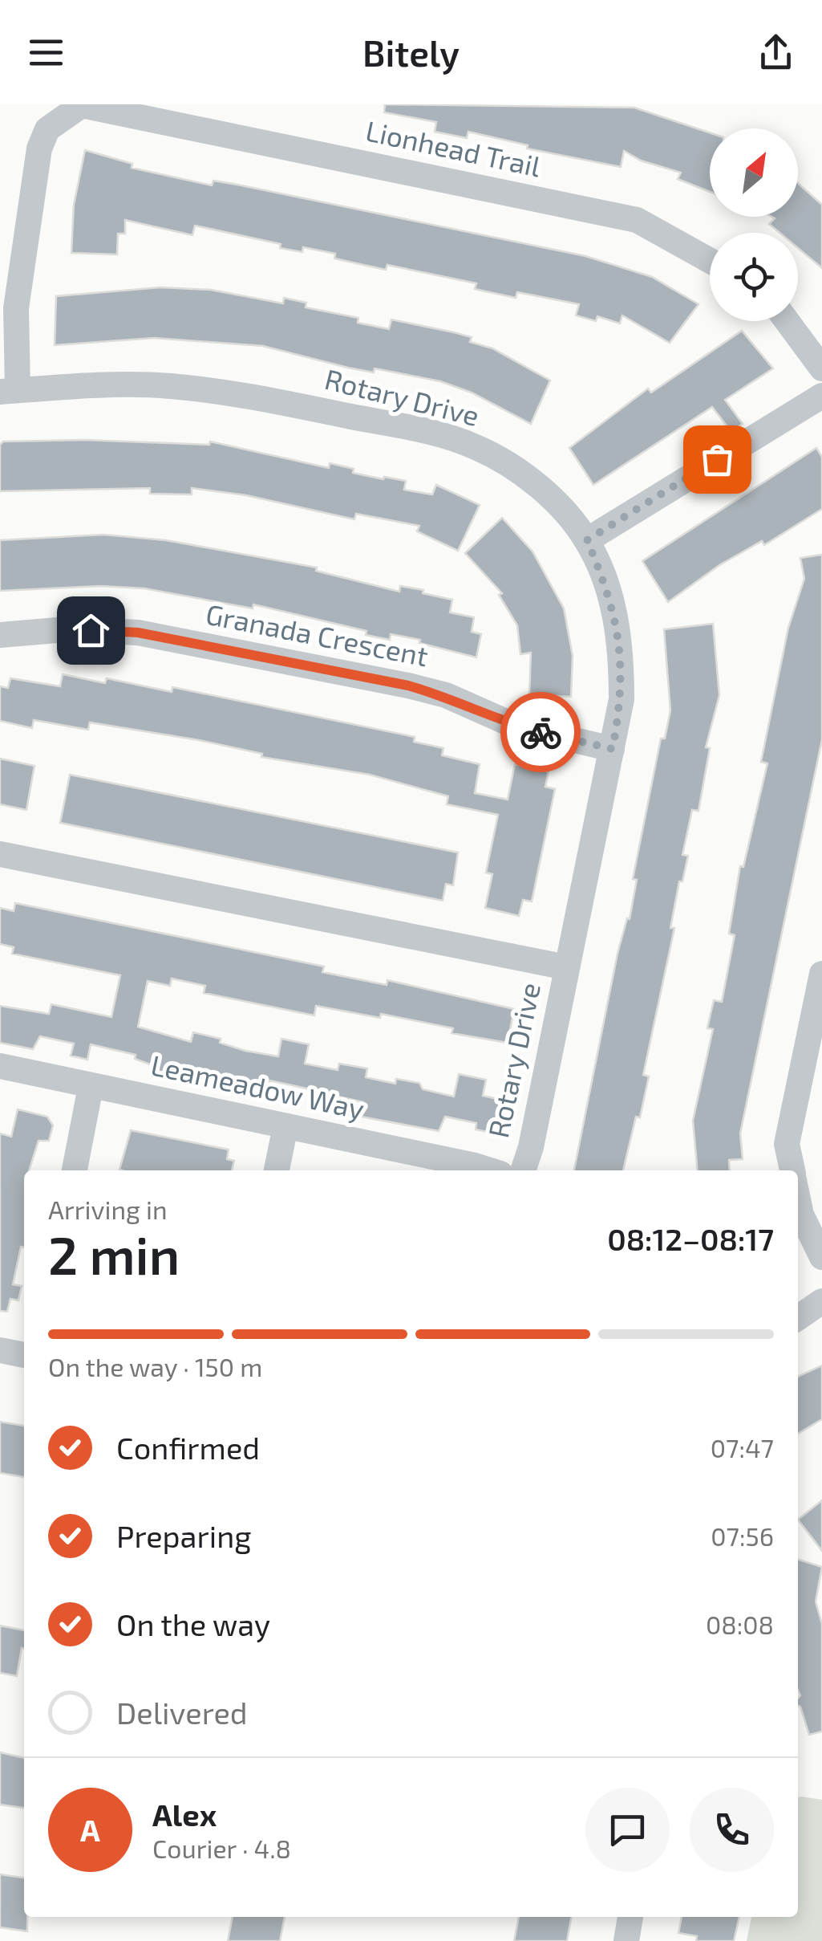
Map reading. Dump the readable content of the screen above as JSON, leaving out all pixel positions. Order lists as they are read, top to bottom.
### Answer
{
  "streets": {
    "street": [
      "Lionhead Trail",
      "Rotary Drive",
      "Granada Crescent",
      "Leameadow Way"
    ]
  },
  "crossings": [
    ["Lionhead Trail", "Rotary Drive"],
    ["Rotary Drive", "Granada Crescent"]
  ],
  "north": "top right",
  "page": {
    "header": "Bitely",
    "heading": ["2 min", "Arriving in", "08:12–08:17"],
    "panel": ["Alex", "Courier · 4.8"],
    "bar": "On the way · 150 m",
    "list": [
      ["Confirmed", "07:47"],
      ["Preparing", "07:56"],
      ["On the way", "08:08"],
      "Delivered"
    ],
    "round": "A"
  }
}
